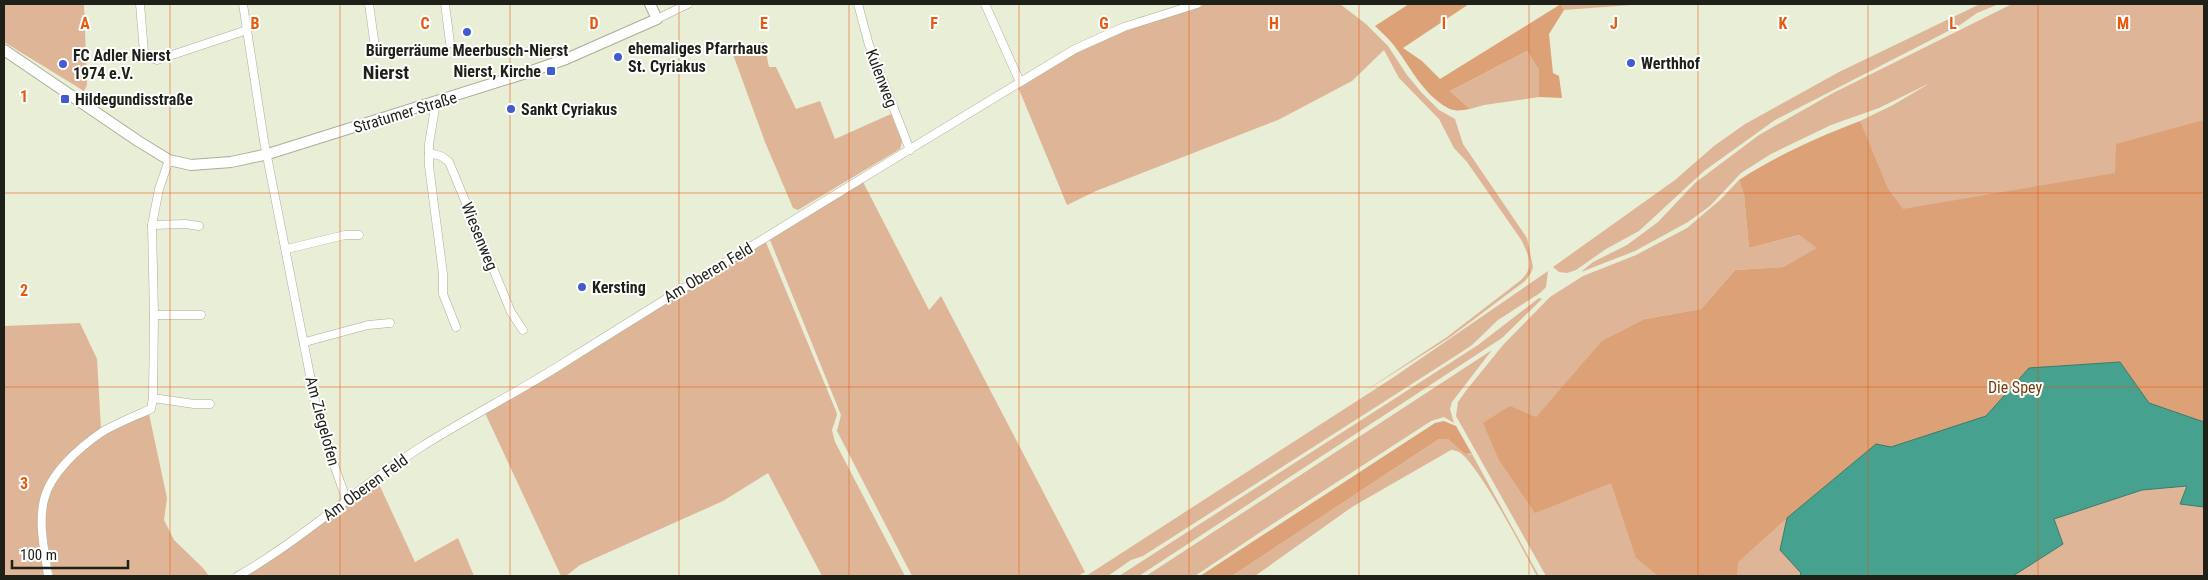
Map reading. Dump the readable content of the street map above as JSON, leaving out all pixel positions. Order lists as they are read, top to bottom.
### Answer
{
  "streets": {
    "street": [
      "Kulenweg",
      "Stratumer Straße",
      "Wiesenweg",
      "Am Oberen Feld",
      "Am Ziegelofen"
    ]
  },
  "crossings": [
    ["Kulenweg", "Am Oberen Feld"],
    ["Stratumer Straße", "Wiesenweg"],
    ["Stratumer Straße", "Am Ziegelofen"],
    ["Am Oberen Feld", "Am Ziegelofen"]
  ],
  "districts": ["Nierst"],
  "parks": ["Die Spey"],
  "places": {
    "other": [
      "Bürgerräume Meerbusch-Nierst",
      "ehemaliges Pfarrhaus St. Cyriakus",
      "Werthhof",
      "FC Adler Nierst 1974 e.V.",
      "Sankt Cyriakus",
      "Kersting"
    ],
    "transit": ["Nierst, Kirche", "Hildegundisstraße"]
  },
  "scale_bar": "100 m",
  "grid": {
    "columns": [
      "A",
      "B",
      "C",
      "D",
      "E",
      "F",
      "G",
      "H",
      "I",
      "J",
      "K",
      "L",
      "M"
    ],
    "rows": ["1", "2", "3"]
  }
}
